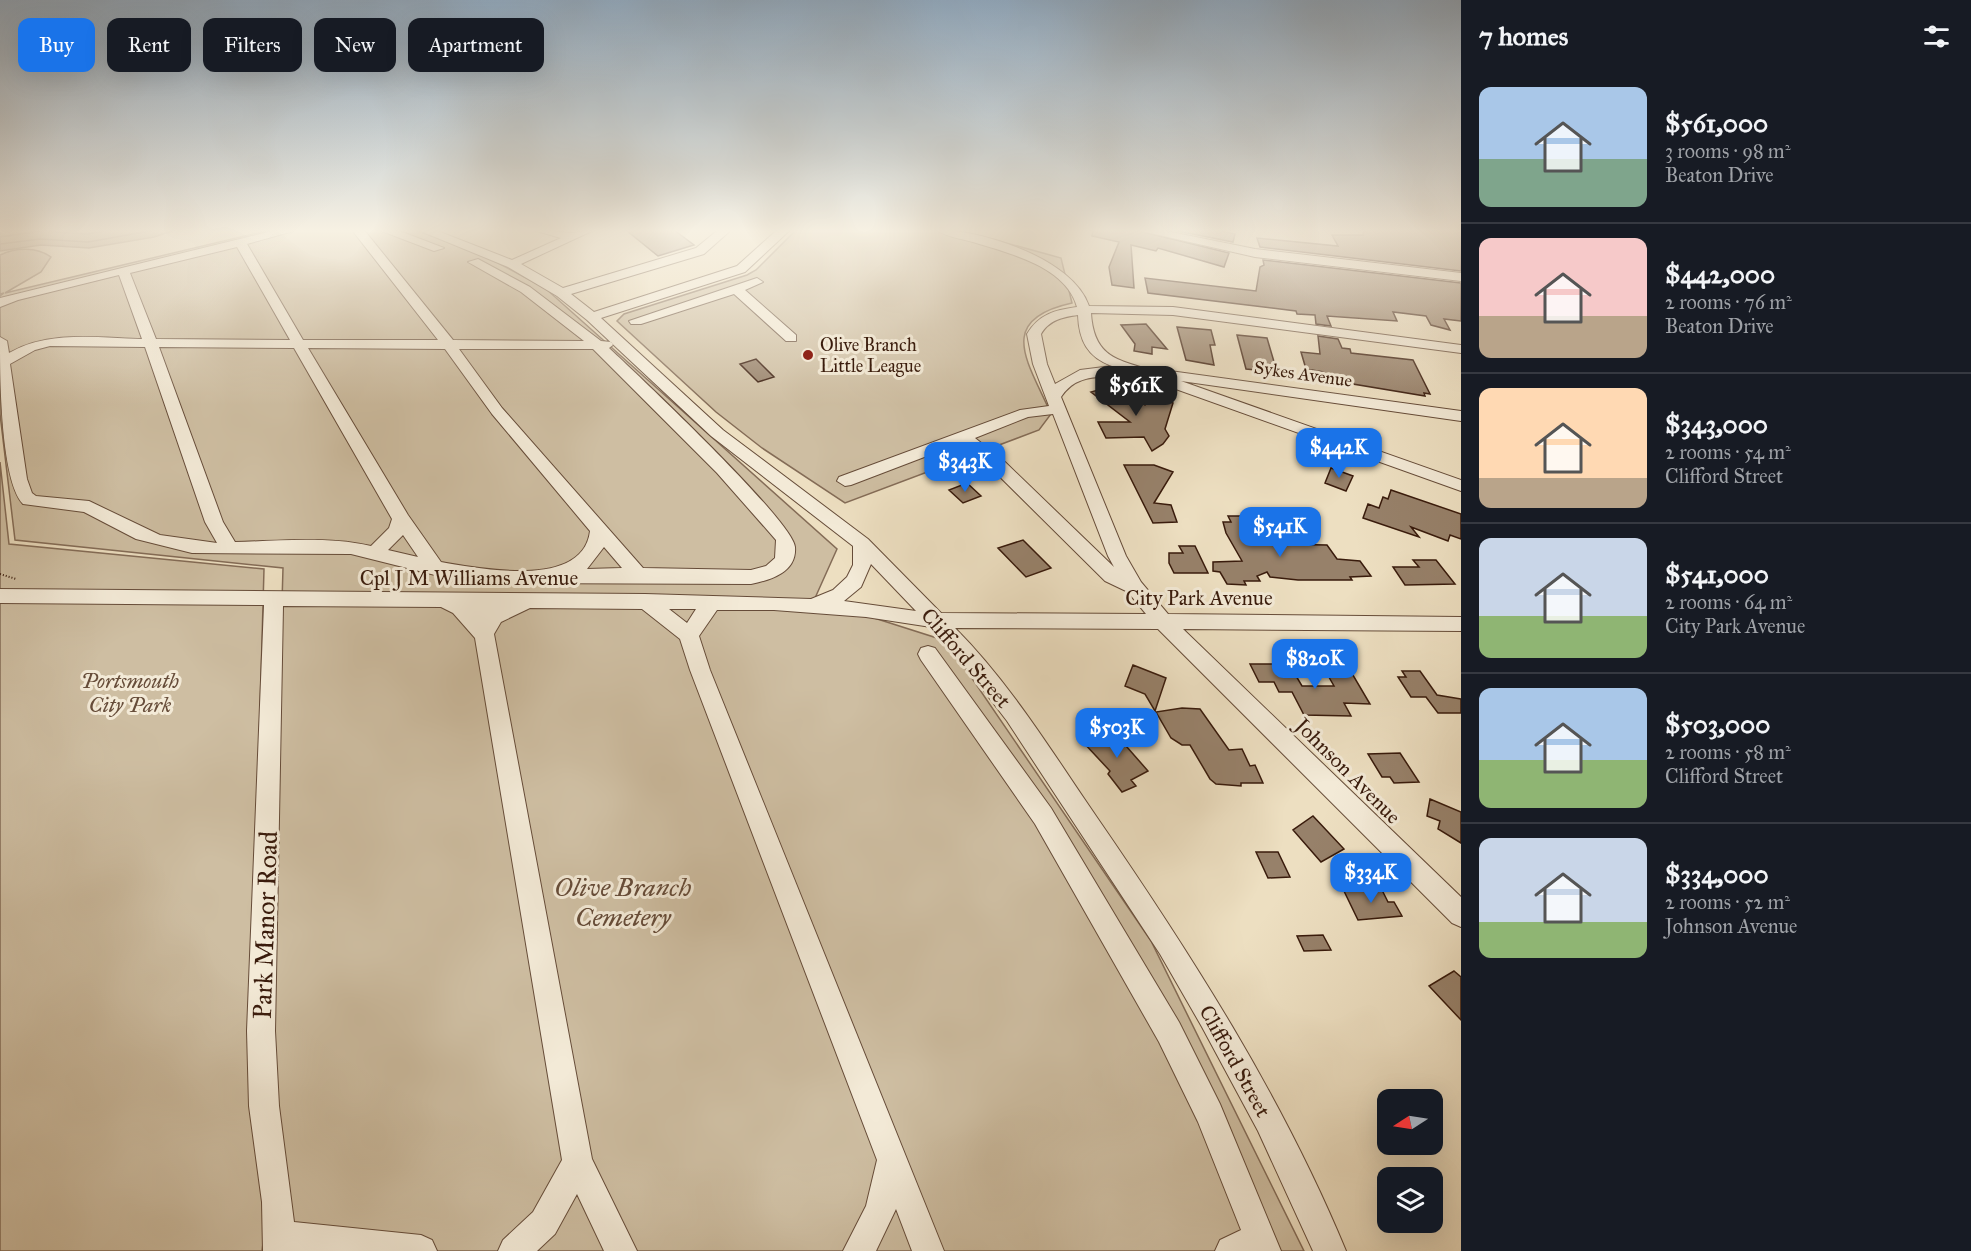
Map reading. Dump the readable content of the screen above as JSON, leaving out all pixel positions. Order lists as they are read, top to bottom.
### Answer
{
  "streets": {
    "street": [
      "Sykes Avenue",
      "Cpl J M Williams Avenue",
      "City Park Avenue",
      "Clifford Street",
      "Johnson Avenue",
      "Park Manor Road"
    ]
  },
  "crossings": [
    ["Cpl J M Williams Avenue", "City Park Avenue"],
    ["Cpl J M Williams Avenue", "Clifford Street"],
    ["Cpl J M Williams Avenue", "Park Manor Road"],
    ["City Park Avenue", "Clifford Street"],
    ["City Park Avenue", "Johnson Avenue"]
  ],
  "parks": ["Portsmouth City Park", "Olive Branch Cemetery"],
  "places": ["Olive Branch Little League"],
  "north": "left",
  "page": {
    "heading": "7 homes",
    "chip": [
      "Buy",
      "Rent",
      "Filters",
      "New",
      "Apartment"
    ],
    "list": [
      {
        "name": "$561,000",
        "note": "3 rooms · 98 m² · Beaton Drive"
      },
      {
        "name": "$442,000",
        "note": "2 rooms · 76 m² · Beaton Drive"
      },
      {
        "name": "$343,000",
        "note": "2 rooms · 54 m² · Clifford Street"
      },
      {
        "name": "$541,000",
        "note": "2 rooms · 64 m² · City Park Avenue"
      },
      {
        "name": "$503,000",
        "note": "2 rooms · 58 m² · Clifford Street"
      },
      {
        "name": "$334,000",
        "note": "2 rooms · 52 m² · Johnson Avenue"
      }
    ],
    "price": [
      "$561K",
      "$442K",
      "$343K",
      "$541K",
      "$820K",
      "$503K",
      "$334K"
    ]
  }
}
